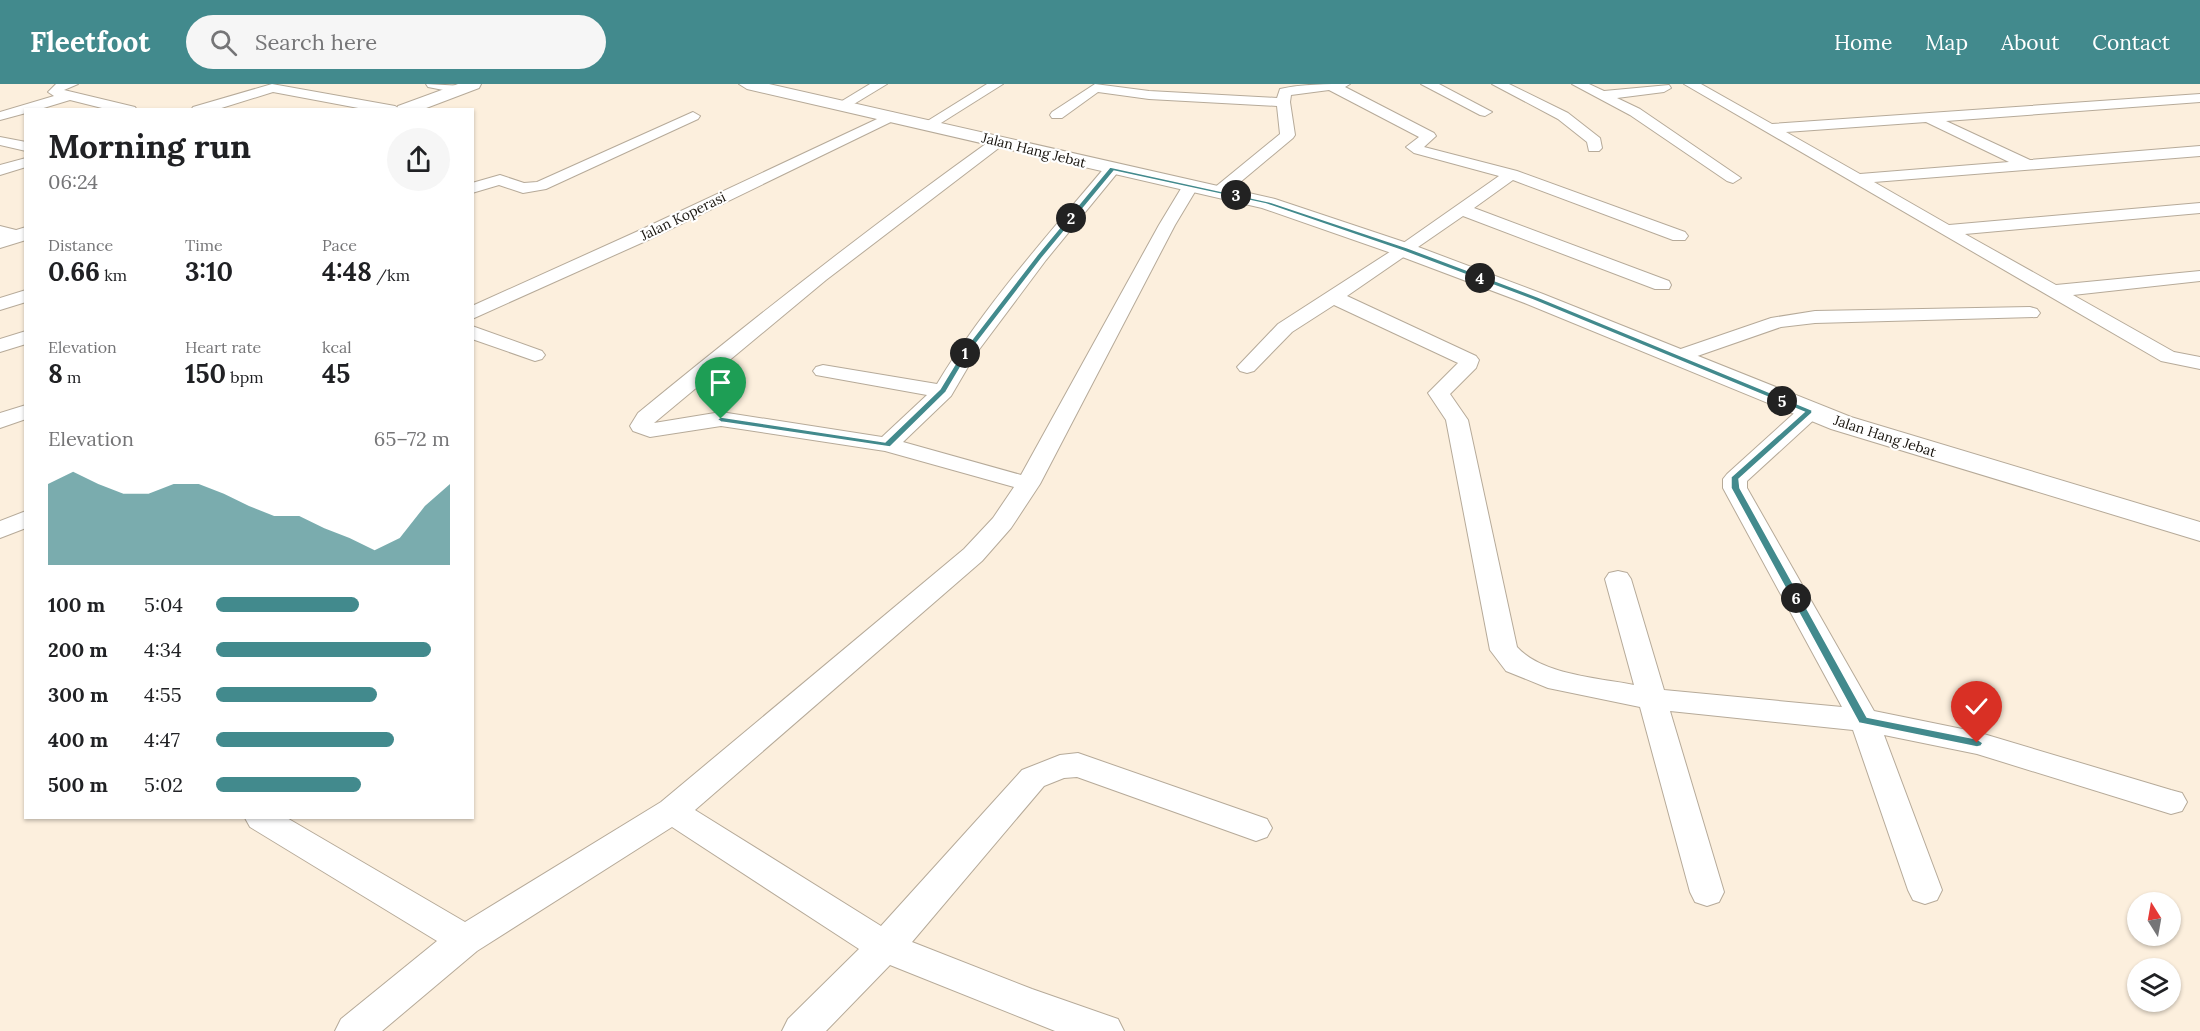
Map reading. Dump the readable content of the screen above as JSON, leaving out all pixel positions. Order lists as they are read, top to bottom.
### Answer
{
  "streets": {
    "street": ["Jalan Hang Jebat", "Jalan Koperasi"]
  },
  "crossings": [
    ["Jalan Hang Jebat", "Jalan Koperasi"]
  ],
  "north": "top",
  "page": {
    "header": "Fleetfoot",
    "search": "Search here",
    "nav": [
      "Home",
      "Map",
      "About",
      "Contact"
    ],
    "heading": ["Morning run", "06:24"],
    "pins": [
      "3",
      "2",
      "4",
      "1",
      "5",
      "6"
    ],
    "stats": [
      ["Distance", "0.66 km"],
      ["Time", "3:10"],
      ["Pace", "4:48 /km"],
      ["Elevation", "8 m"],
      ["Heart rate", "150 bpm"],
      ["kcal", "45"]
    ],
    "chart": ["Elevation", "65–72 m"],
    "list": [
      {
        "name": "100 m",
        "note": "5:04"
      },
      {
        "name": "200 m",
        "note": "4:34"
      },
      {
        "name": "300 m",
        "note": "4:55"
      },
      {
        "name": "400 m",
        "note": "4:47"
      },
      {
        "name": "500 m",
        "note": "5:02"
      }
    ]
  }
}
